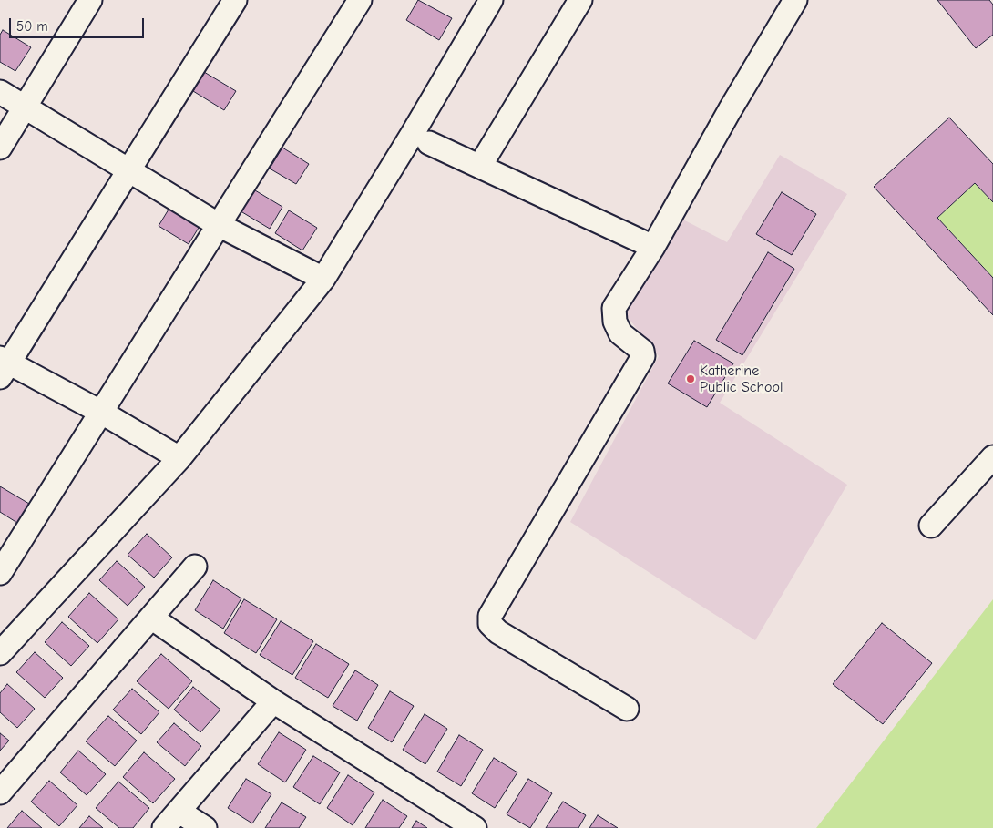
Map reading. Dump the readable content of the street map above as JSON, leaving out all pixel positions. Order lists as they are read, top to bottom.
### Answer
{
  "places": ["Katherine Public School"],
  "scale_bar": "50 m"
}
